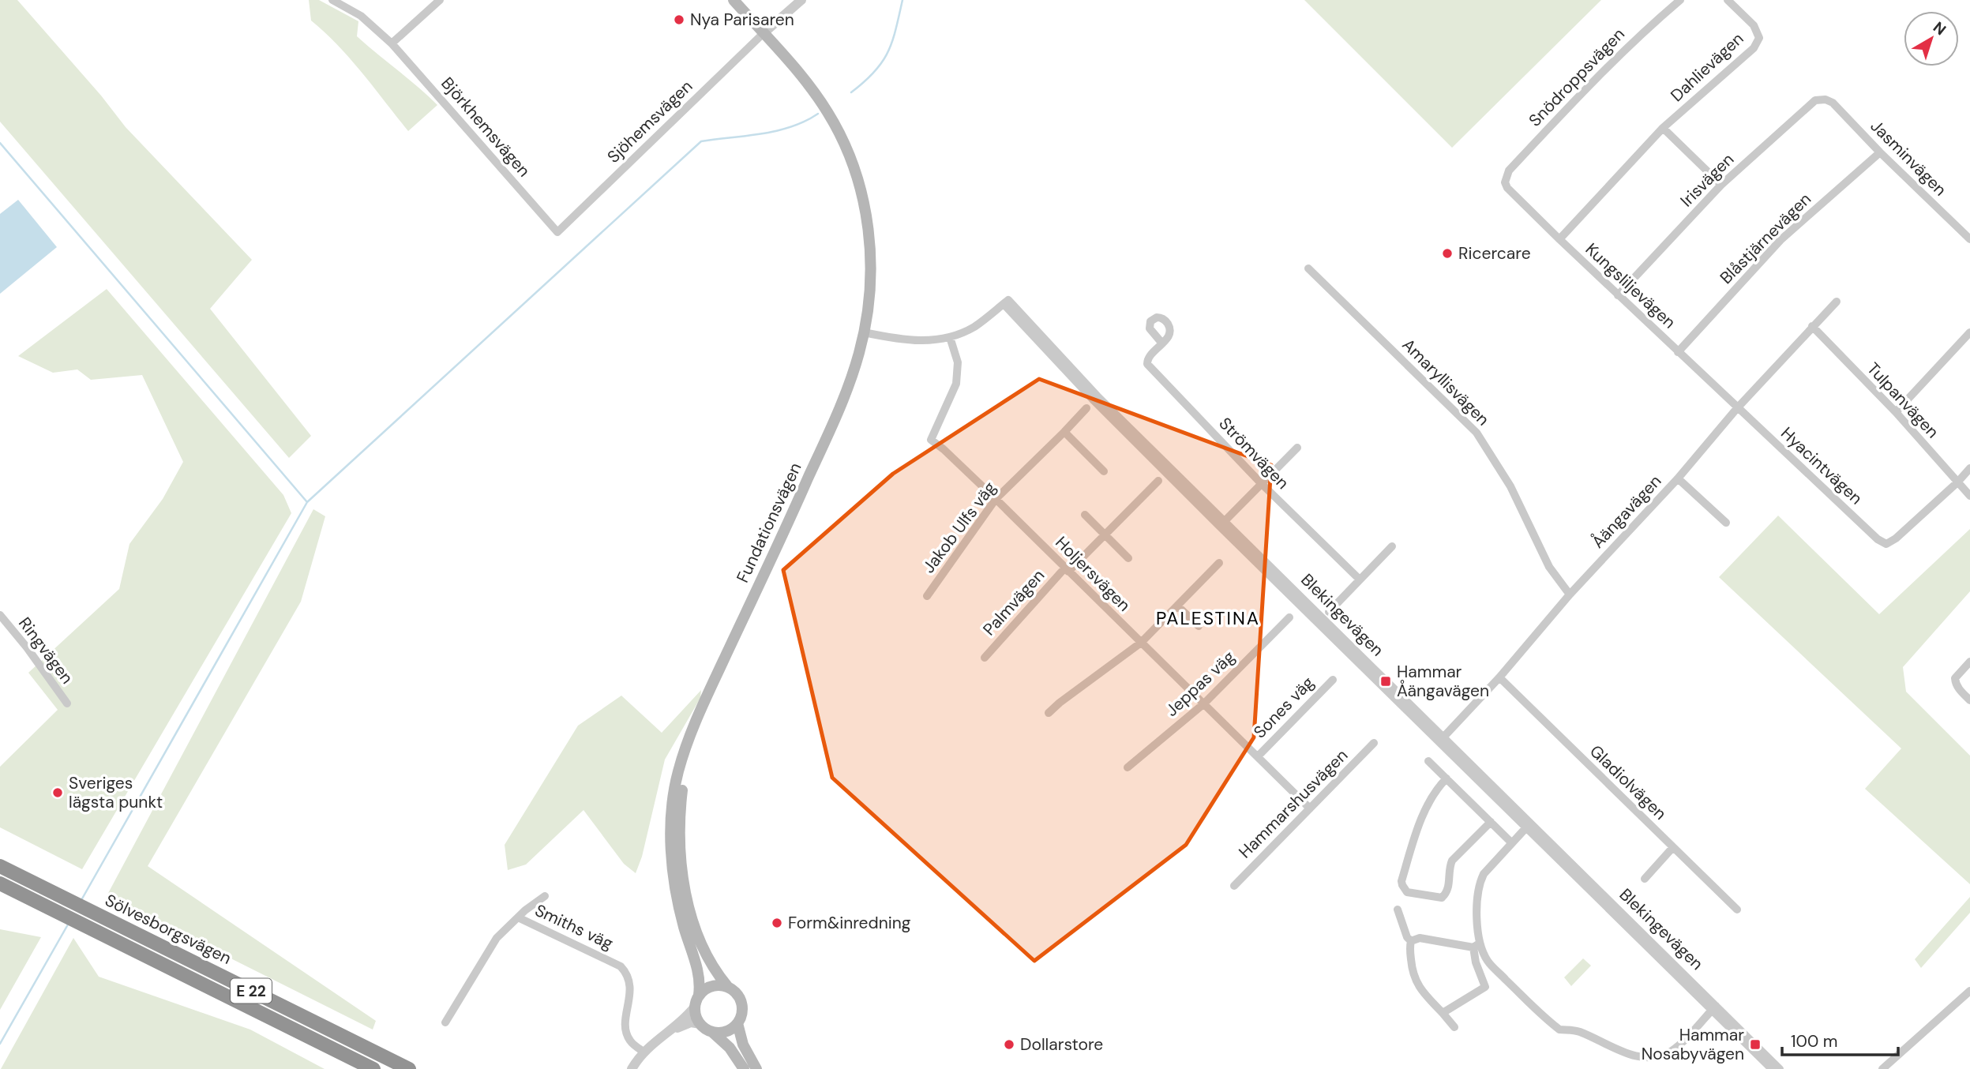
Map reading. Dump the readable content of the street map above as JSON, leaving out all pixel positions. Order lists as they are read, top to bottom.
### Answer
{
  "streets": {
    "highway": ["Sölvesborgsvägen", "E 22"],
    "main road": ["Fundationsvägen"],
    "street": [
      "Dahlievägen",
      "Snödroppsvägen",
      "Sjöhemsvägen",
      "Björkhemsvägen",
      "Jasminvägen",
      "Irisvägen",
      "Blåstjärnevägen",
      "Kungsliljevägen",
      "Amaryllisvägen",
      "Tulpanvägen",
      "Strömvägen",
      "Hyacintvägen",
      "Åängavägen",
      "Jakob Ulfs väg",
      "Holjersvägen",
      "Palmvägen",
      "Blekingevägen",
      "Ringvägen",
      "Jeppas väg",
      "Sones väg",
      "Gladiolvägen",
      "Hammarshusvägen",
      "Smiths väg"
    ]
  },
  "crossings": [
    ["Dahlievägen", "Kungsliljevägen"],
    ["Snödroppsvägen", "Kungsliljevägen"],
    ["Sjöhemsvägen", "Björkhemsvägen"],
    ["Jasminvägen", "Irisvägen"],
    ["Jasminvägen", "Blåstjärnevägen"],
    ["Irisvägen", "Kungsliljevägen"],
    ["Blåstjärnevägen", "Kungsliljevägen"],
    ["Kungsliljevägen", "Hyacintvägen"],
    ["Kungsliljevägen", "Åängavägen"],
    ["Amaryllisvägen", "Åängavägen"],
    ["Tulpanvägen", "Hyacintvägen"],
    ["Tulpanvägen", "Åängavägen"],
    ["Hyacintvägen", "Åängavägen"],
    ["Åängavägen", "Blekingevägen"],
    ["Åängavägen", "Gladiolvägen"],
    ["Fundationsvägen", "Blekingevägen"],
    ["Jakob Ulfs väg", "Holjersvägen"],
    ["Holjersvägen", "Palmvägen"],
    ["Holjersvägen", "Blekingevägen"],
    ["Holjersvägen", "Jeppas väg"],
    ["Holjersvägen", "Sones väg"],
    ["Holjersvägen", "Hammarshusvägen"]
  ],
  "districts": ["PALESTINA"],
  "places": {
    "other": [
      "Nya Parisaren",
      "Ricercare",
      "Sveriges lägsta punkt",
      "Form&inredning",
      "Dollarstore"
    ],
    "transit": ["Hammar Åängavägen", "Hammar Nosabyvägen"]
  },
  "scale_bar": "100 m",
  "north": "top right"
}
